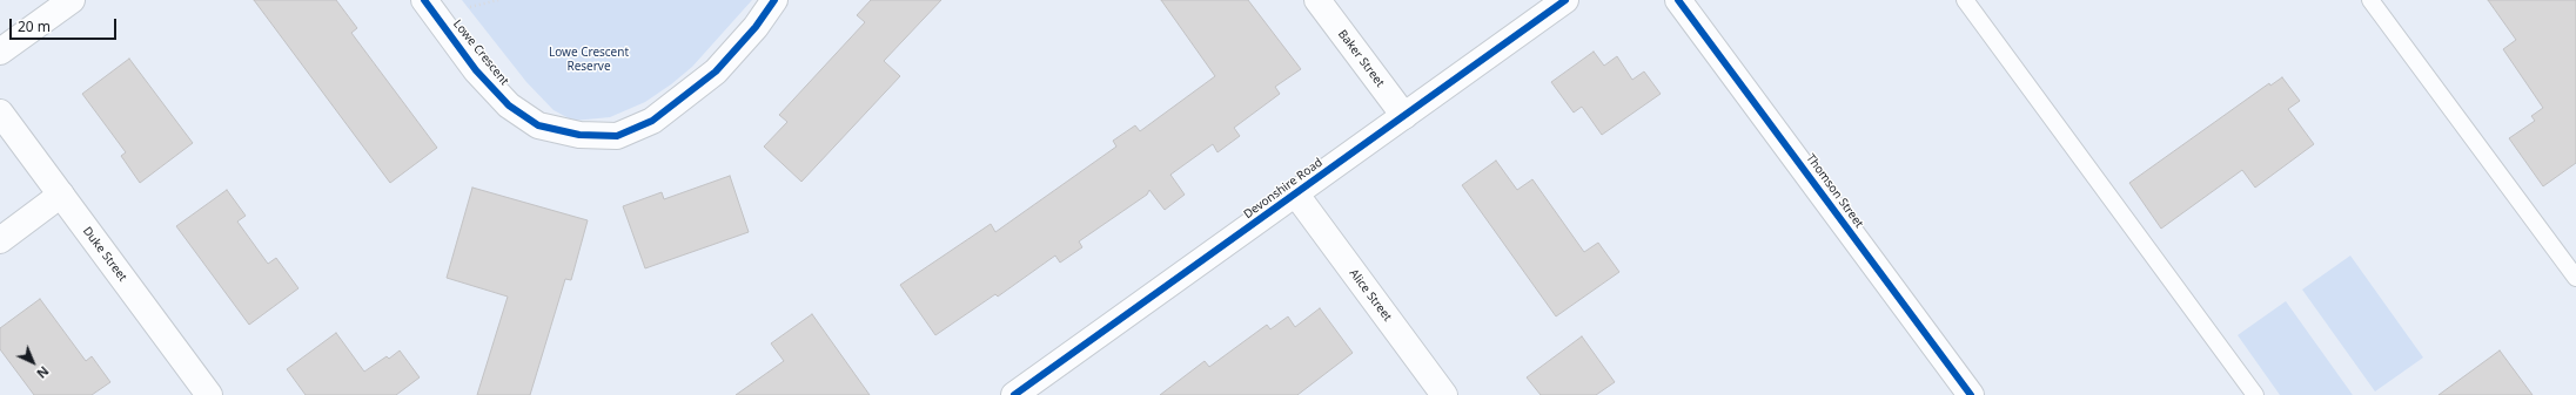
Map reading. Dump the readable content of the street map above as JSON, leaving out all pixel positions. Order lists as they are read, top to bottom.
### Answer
{
  "streets": {
    "street": [
      "Lowe Crescent",
      "Baker Street",
      "Devonshire Road",
      "Thomson Street",
      "Duke Street",
      "Alice Street"
    ]
  },
  "crossings": [
    ["Baker Street", "Devonshire Road"],
    ["Devonshire Road", "Alice Street"]
  ],
  "parks": ["Lowe Crescent Reserve"],
  "scale_bar": "20 m",
  "north": "bottom right"
}
